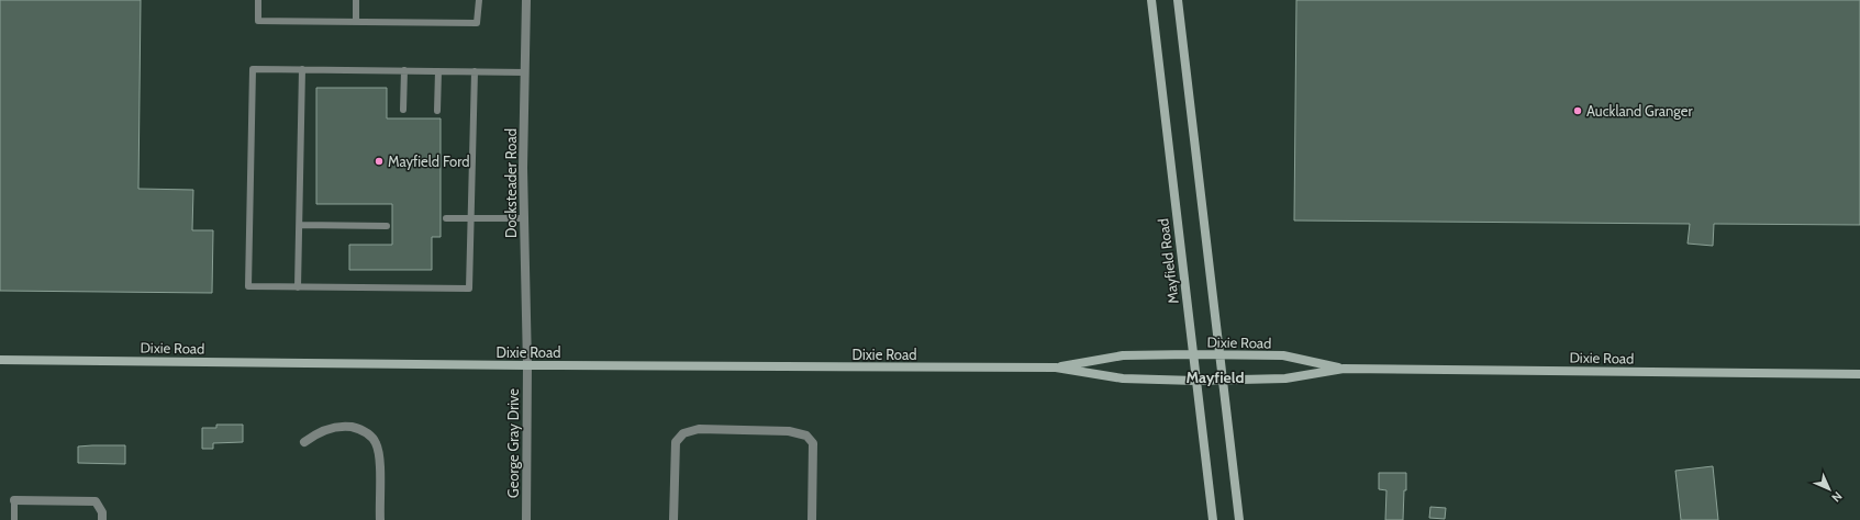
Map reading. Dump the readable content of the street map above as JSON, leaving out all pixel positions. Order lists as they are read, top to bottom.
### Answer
{
  "streets": {
    "main road": ["Mayfield Road", "Dixie Road"],
    "street": ["Docksteader Road", "George Gray Drive"]
  },
  "crossings": [
    ["Docksteader Road", "Dixie Road"],
    ["Docksteader Road", "George Gray Drive"],
    ["Mayfield Road", "Dixie Road"],
    ["Dixie Road", "George Gray Drive"]
  ],
  "districts": ["Mayfield"],
  "places": ["Auckland Granger", "Mayfield Ford"],
  "north": "bottom right"
}
